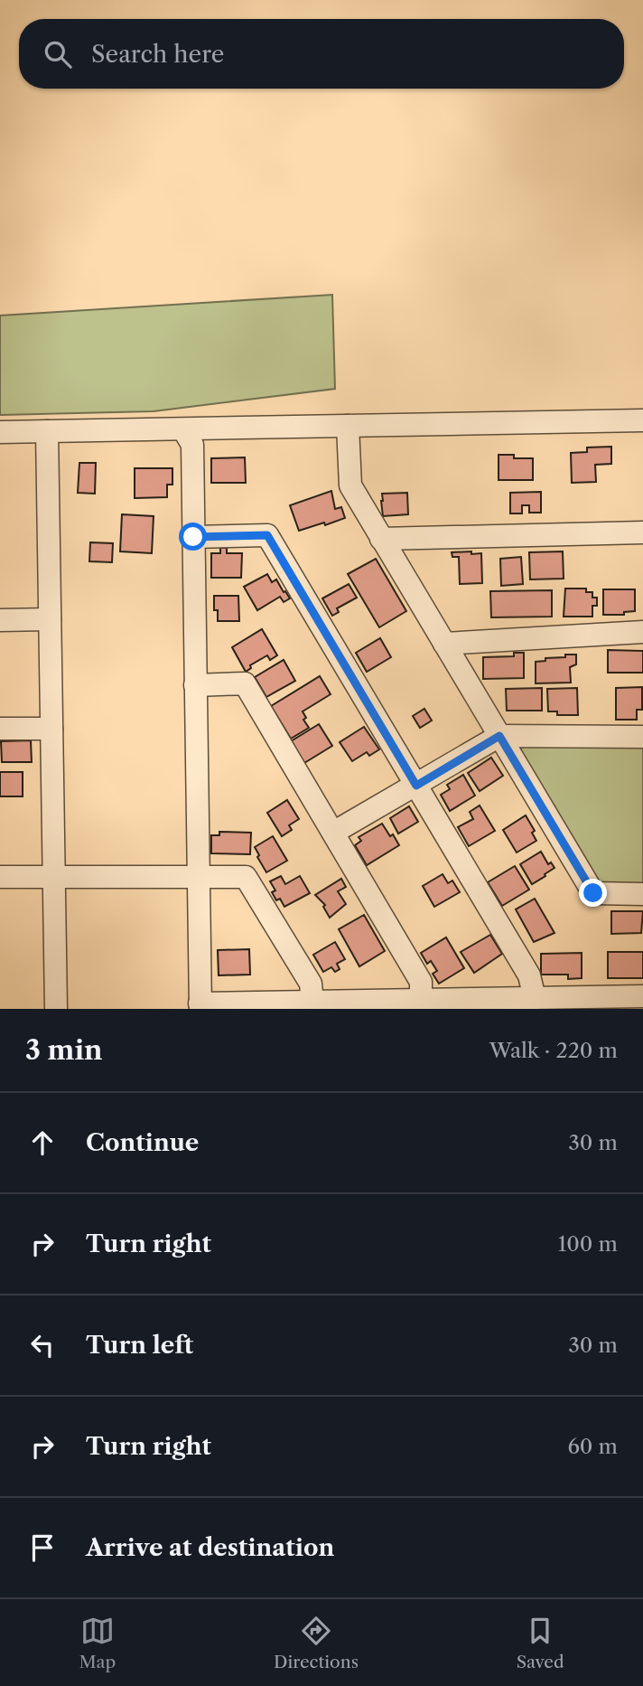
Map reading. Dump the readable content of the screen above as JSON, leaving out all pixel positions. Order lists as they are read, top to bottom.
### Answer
{
  "page": {
    "search": "Search here",
    "heading": ["3 min", "Walk · 220 m"],
    "list": [
      ["Continue", "30 m"],
      ["Turn right", "100 m"],
      ["Turn left", "30 m"],
      ["Turn right", "60 m"],
      "Arrive at destination"
    ],
    "nav": ["Map", "Directions", "Saved"]
  }
}
